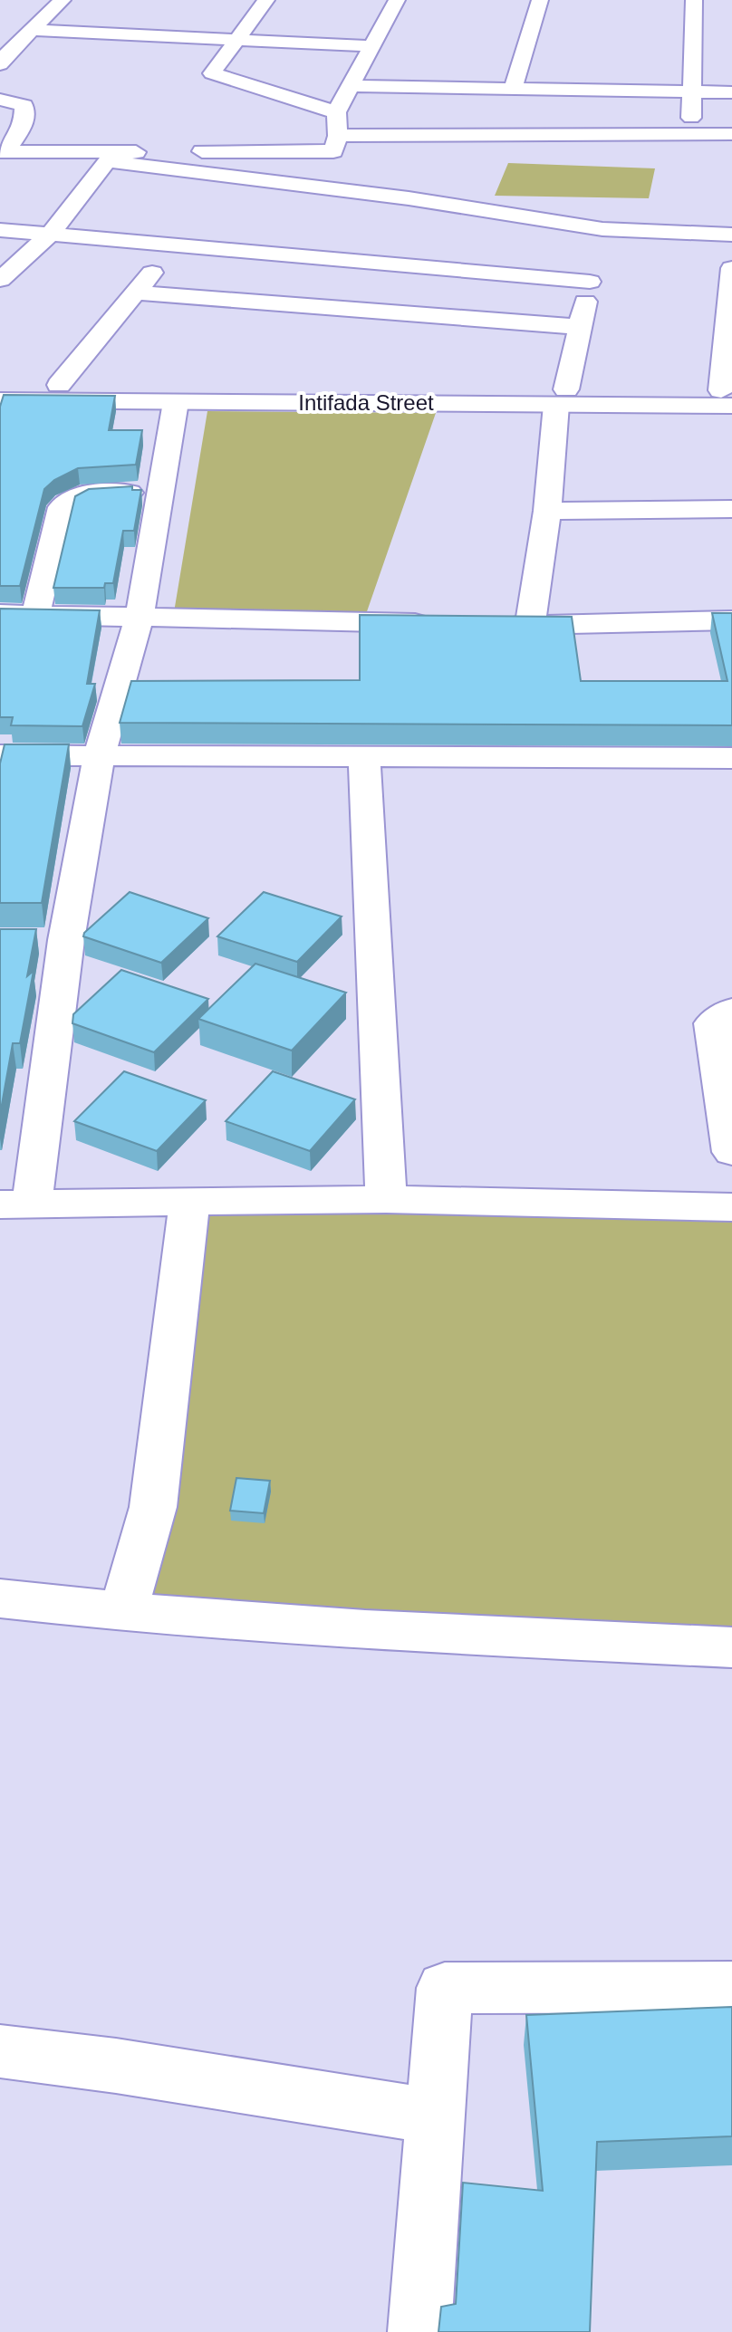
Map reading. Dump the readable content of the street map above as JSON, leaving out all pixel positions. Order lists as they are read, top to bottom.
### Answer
{
  "streets": {
    "street": ["Intifada Street"]
  }
}
